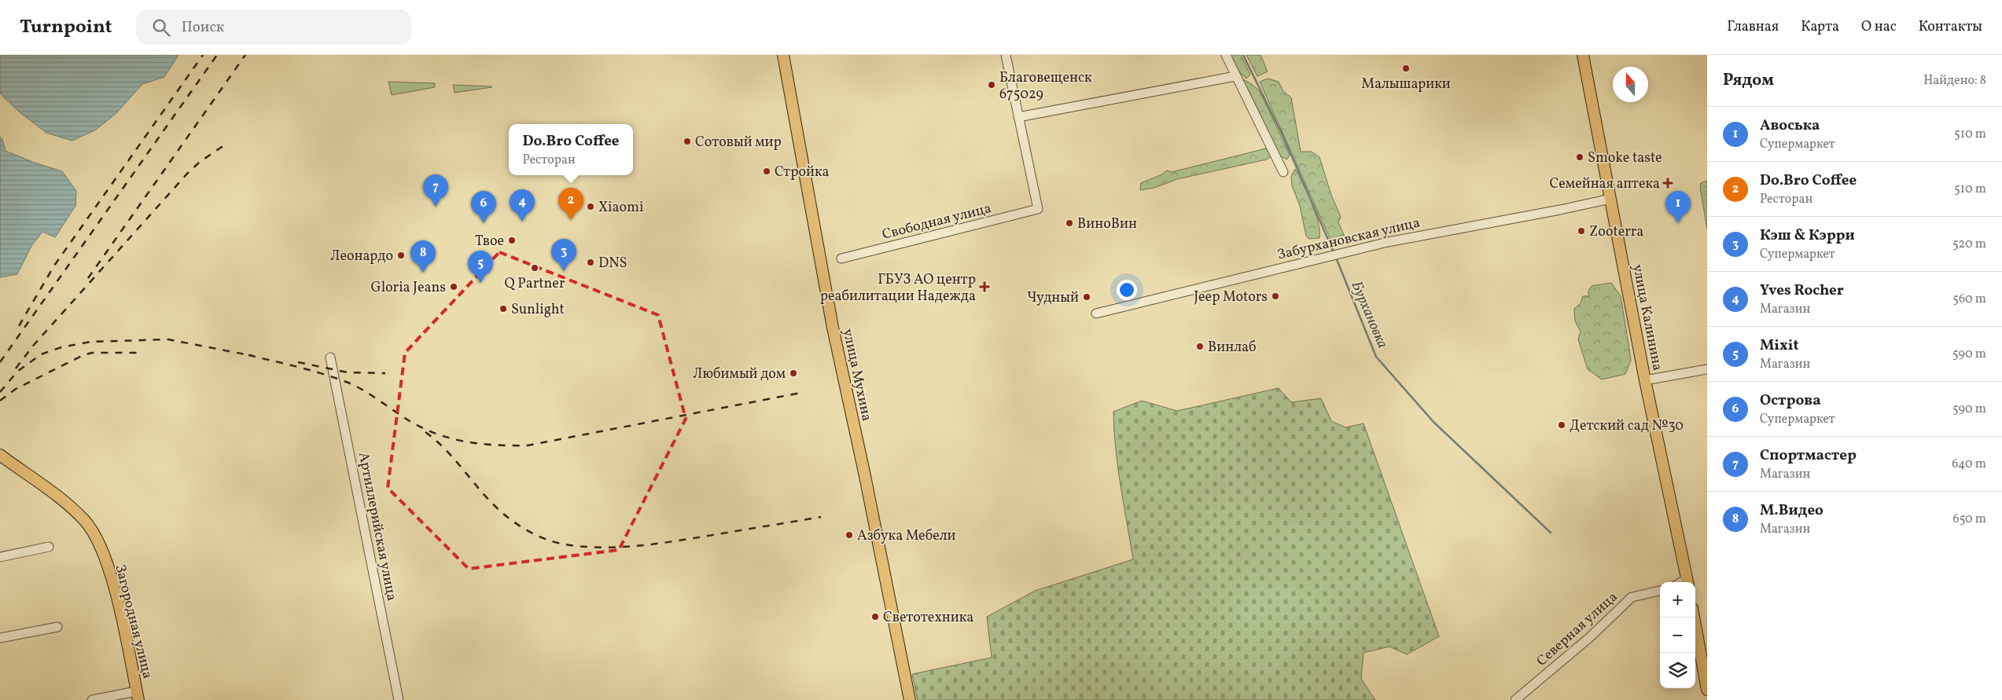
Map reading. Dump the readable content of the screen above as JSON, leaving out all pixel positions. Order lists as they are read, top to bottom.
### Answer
{
  "streets": {
    "main road": ["улица Калинина", "улица Мухина", "Загородная улица"],
    "street": [
      "Свободная улица",
      "Забурхановская улица",
      "Артиллерийская улица",
      "Северная улица"
    ]
  },
  "crossings": [
    ["Забурхановская улица", "улица Калинина"]
  ],
  "water": ["Бурхановка"],
  "places": {
    "other": [
      "Малышарики",
      "Благовещенск 675029",
      "Сотовый мир",
      "Smoke taste",
      "Стройка",
      "Xiaomi",
      "ВиноВин",
      "Zooterra",
      "Твое",
      "Леонардо",
      "DNS",
      "Q Partner",
      "Gloria Jeans",
      "Jeep Motors",
      "Чудный",
      "Sunlight",
      "Винлаб",
      "Любимый дом",
      "Детский сад №30",
      "Азбука Мебели",
      "Светотехника"
    ],
    "health": ["Семейная аптека", "ГБУЗ АО центр реабилитации Надежда"]
  },
  "north": "top",
  "page": {
    "header": "Turnpoint",
    "search": "Поиск",
    "nav": [
      "Главная",
      "Карта",
      "О нас",
      "Контакты"
    ],
    "heading": ["Рядом", "Найдено: 8"],
    "list": [
      {
        "mark": "1",
        "name": "Авоська",
        "note": "Супермаркет",
        "value": "510 m"
      },
      {
        "mark": "2",
        "name": "Do.Bro Coffee",
        "note": "Ресторан",
        "value": "510 m"
      },
      {
        "mark": "3",
        "name": "Кэш & Кэрри",
        "note": "Супермаркет",
        "value": "520 m"
      },
      {
        "mark": "4",
        "name": "Yves Rocher",
        "note": "Магазин",
        "value": "560 m"
      },
      {
        "mark": "5",
        "name": "Mixit",
        "note": "Магазин",
        "value": "590 m"
      },
      {
        "mark": "6",
        "name": "Острова",
        "note": "Супермаркет",
        "value": "590 m"
      },
      {
        "mark": "7",
        "name": "Спортмастер",
        "note": "Магазин",
        "value": "640 m"
      },
      {
        "mark": "8",
        "name": "М.Видео",
        "note": "Магазин",
        "value": "650 m"
      }
    ],
    "popup": ["Do.Bro Coffee", "Ресторан"],
    "pins": [
      "7",
      "2",
      "4",
      "1",
      "6",
      "3",
      "8",
      "5"
    ],
    "map_buttons": ["+", "−"]
  }
}
